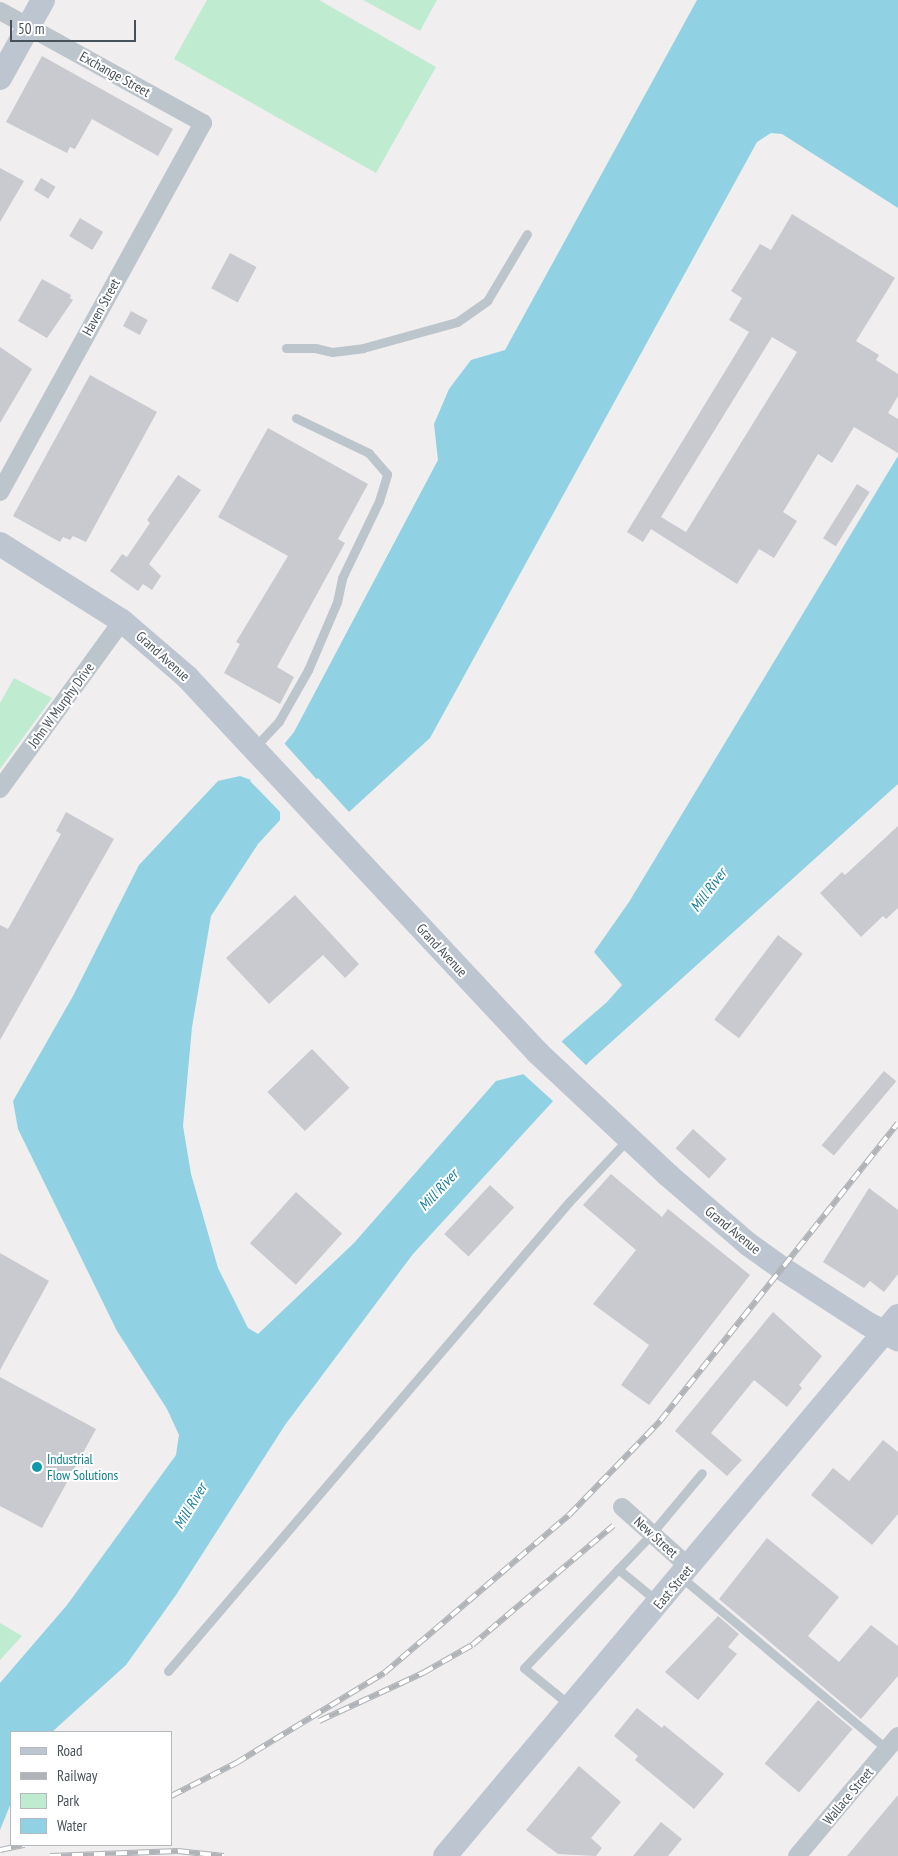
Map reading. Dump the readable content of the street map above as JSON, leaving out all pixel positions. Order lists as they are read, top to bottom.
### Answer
{
  "streets": {
    "main road": ["Grand Avenue", "East Street"],
    "street": [
      "Exchange Street",
      "Haven Street",
      "John W Murphy Drive",
      "New Street",
      "Wallace Street"
    ]
  },
  "crossings": [
    ["Exchange Street", "Haven Street"],
    ["Grand Avenue", "John W Murphy Drive"],
    ["Grand Avenue", "East Street"],
    ["New Street", "East Street"]
  ],
  "water": ["Mill River"],
  "places": ["Industrial Flow Solutions"],
  "legend": [
    "Road",
    "Railway",
    "Park",
    "Water"
  ],
  "scale_bar": "50 m"
}
